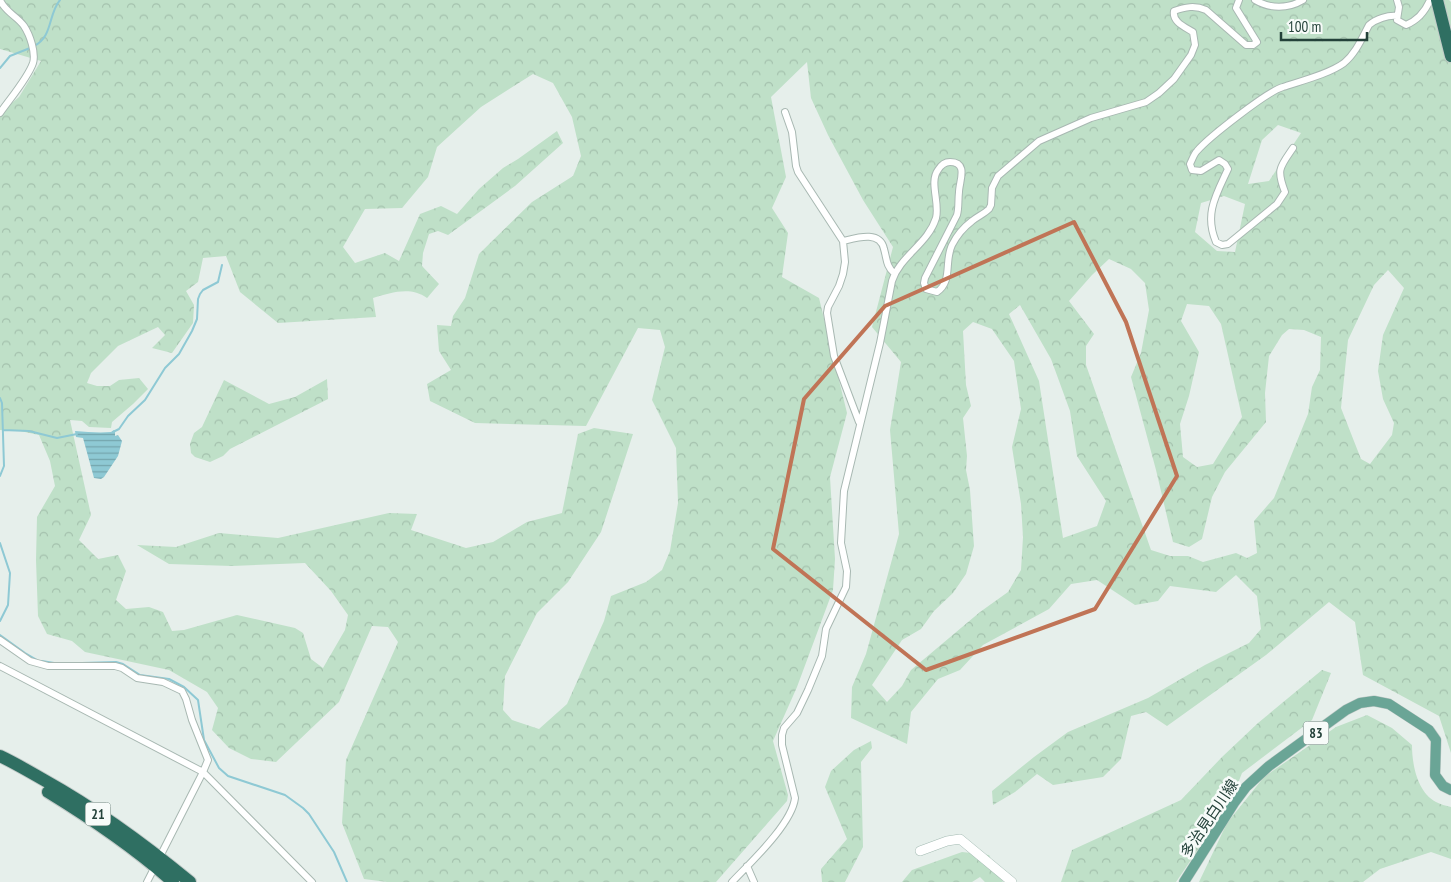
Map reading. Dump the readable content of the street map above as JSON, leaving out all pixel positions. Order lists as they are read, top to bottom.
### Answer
{
  "streets": {
    "highway": ["21"],
    "main road": ["83", "多治見白川線"]
  },
  "scale_bar": "100 m"
}
